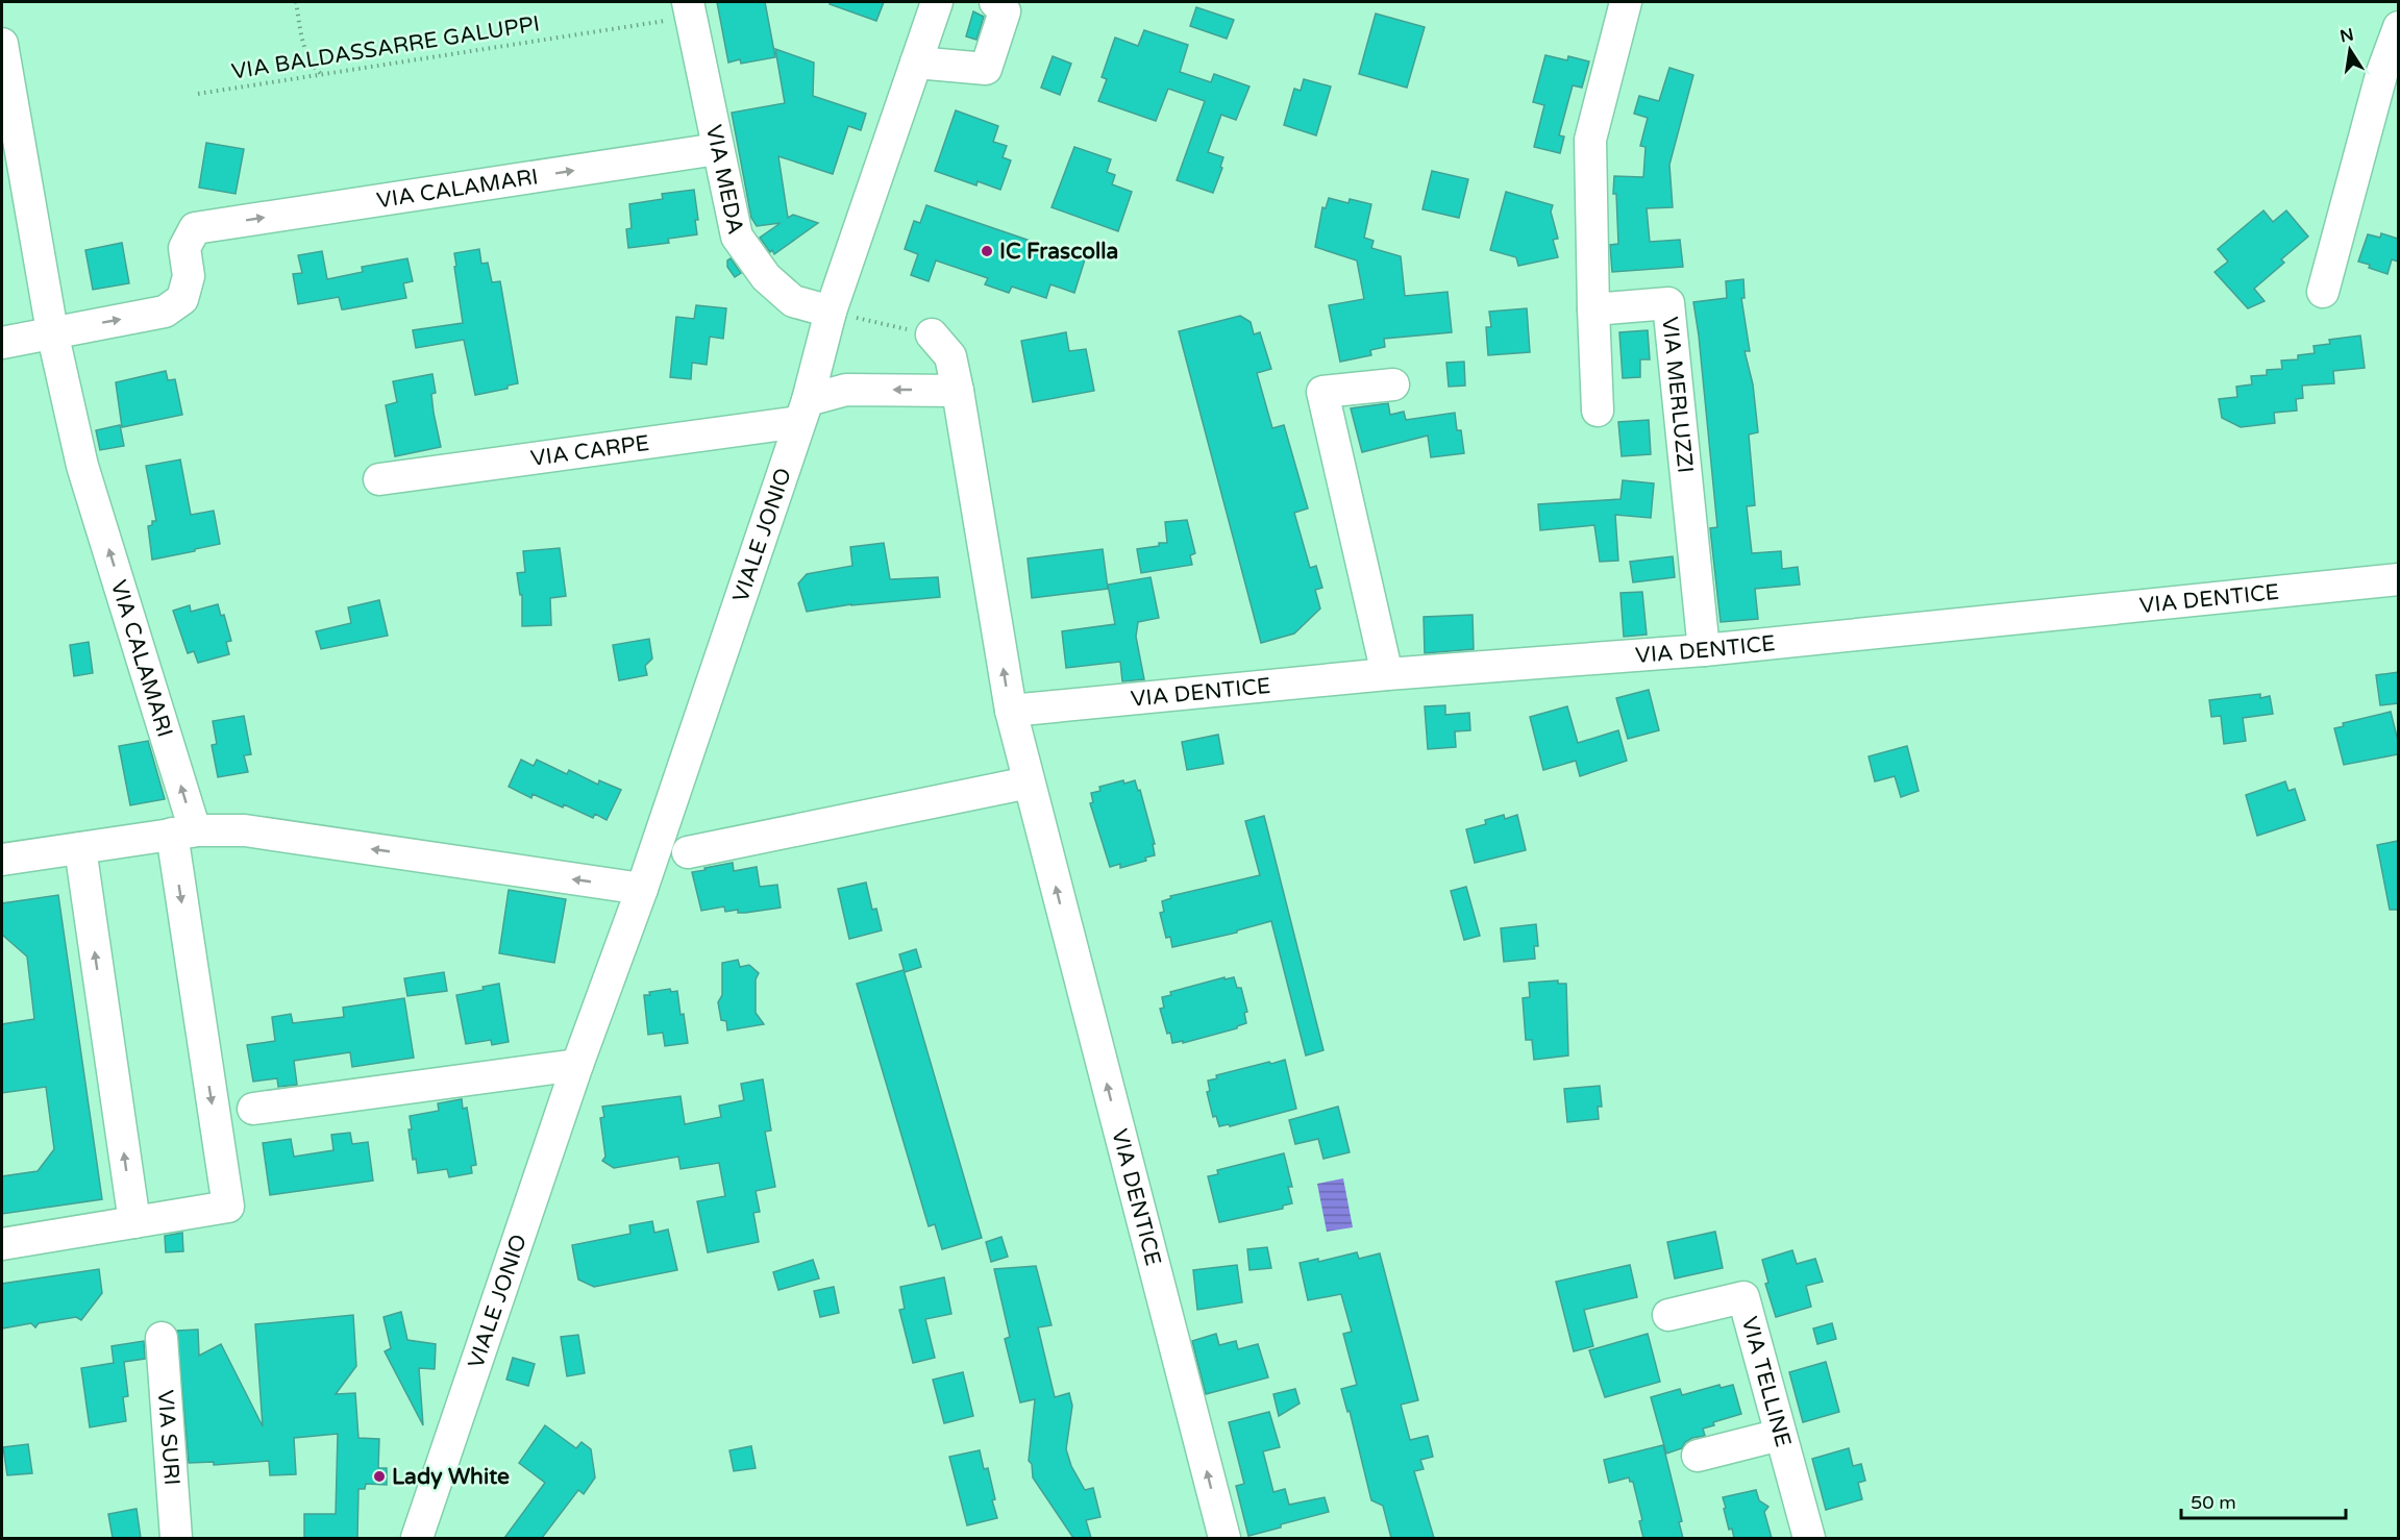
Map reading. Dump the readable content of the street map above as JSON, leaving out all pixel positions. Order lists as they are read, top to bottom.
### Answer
{
  "streets": {
    "street": [
      "VIA MEDA",
      "VIA CALAMARI",
      "VIA MERLUZZI",
      "VIA CARPE",
      "VIALE JONIO",
      "VIA DENTICE",
      "VIA TELLINE",
      "VIA SURI"
    ],
    "path": ["VIA BALDASSARRE GALUPPI"]
  },
  "crossings": [
    ["VIA BALDASSARRE GALUPPI", "VIA MEDA"],
    ["VIA MEDA", "VIA CALAMARI"],
    ["VIA MEDA", "VIALE JONIO"],
    ["VIA MERLUZZI", "VIA DENTICE"],
    ["VIA CARPE", "VIALE JONIO"]
  ],
  "one_way": ["VIA DENTICE"],
  "places": ["IC Frascolla", "Lady White"],
  "scale_bar": "50 m",
  "north": "top"
}
